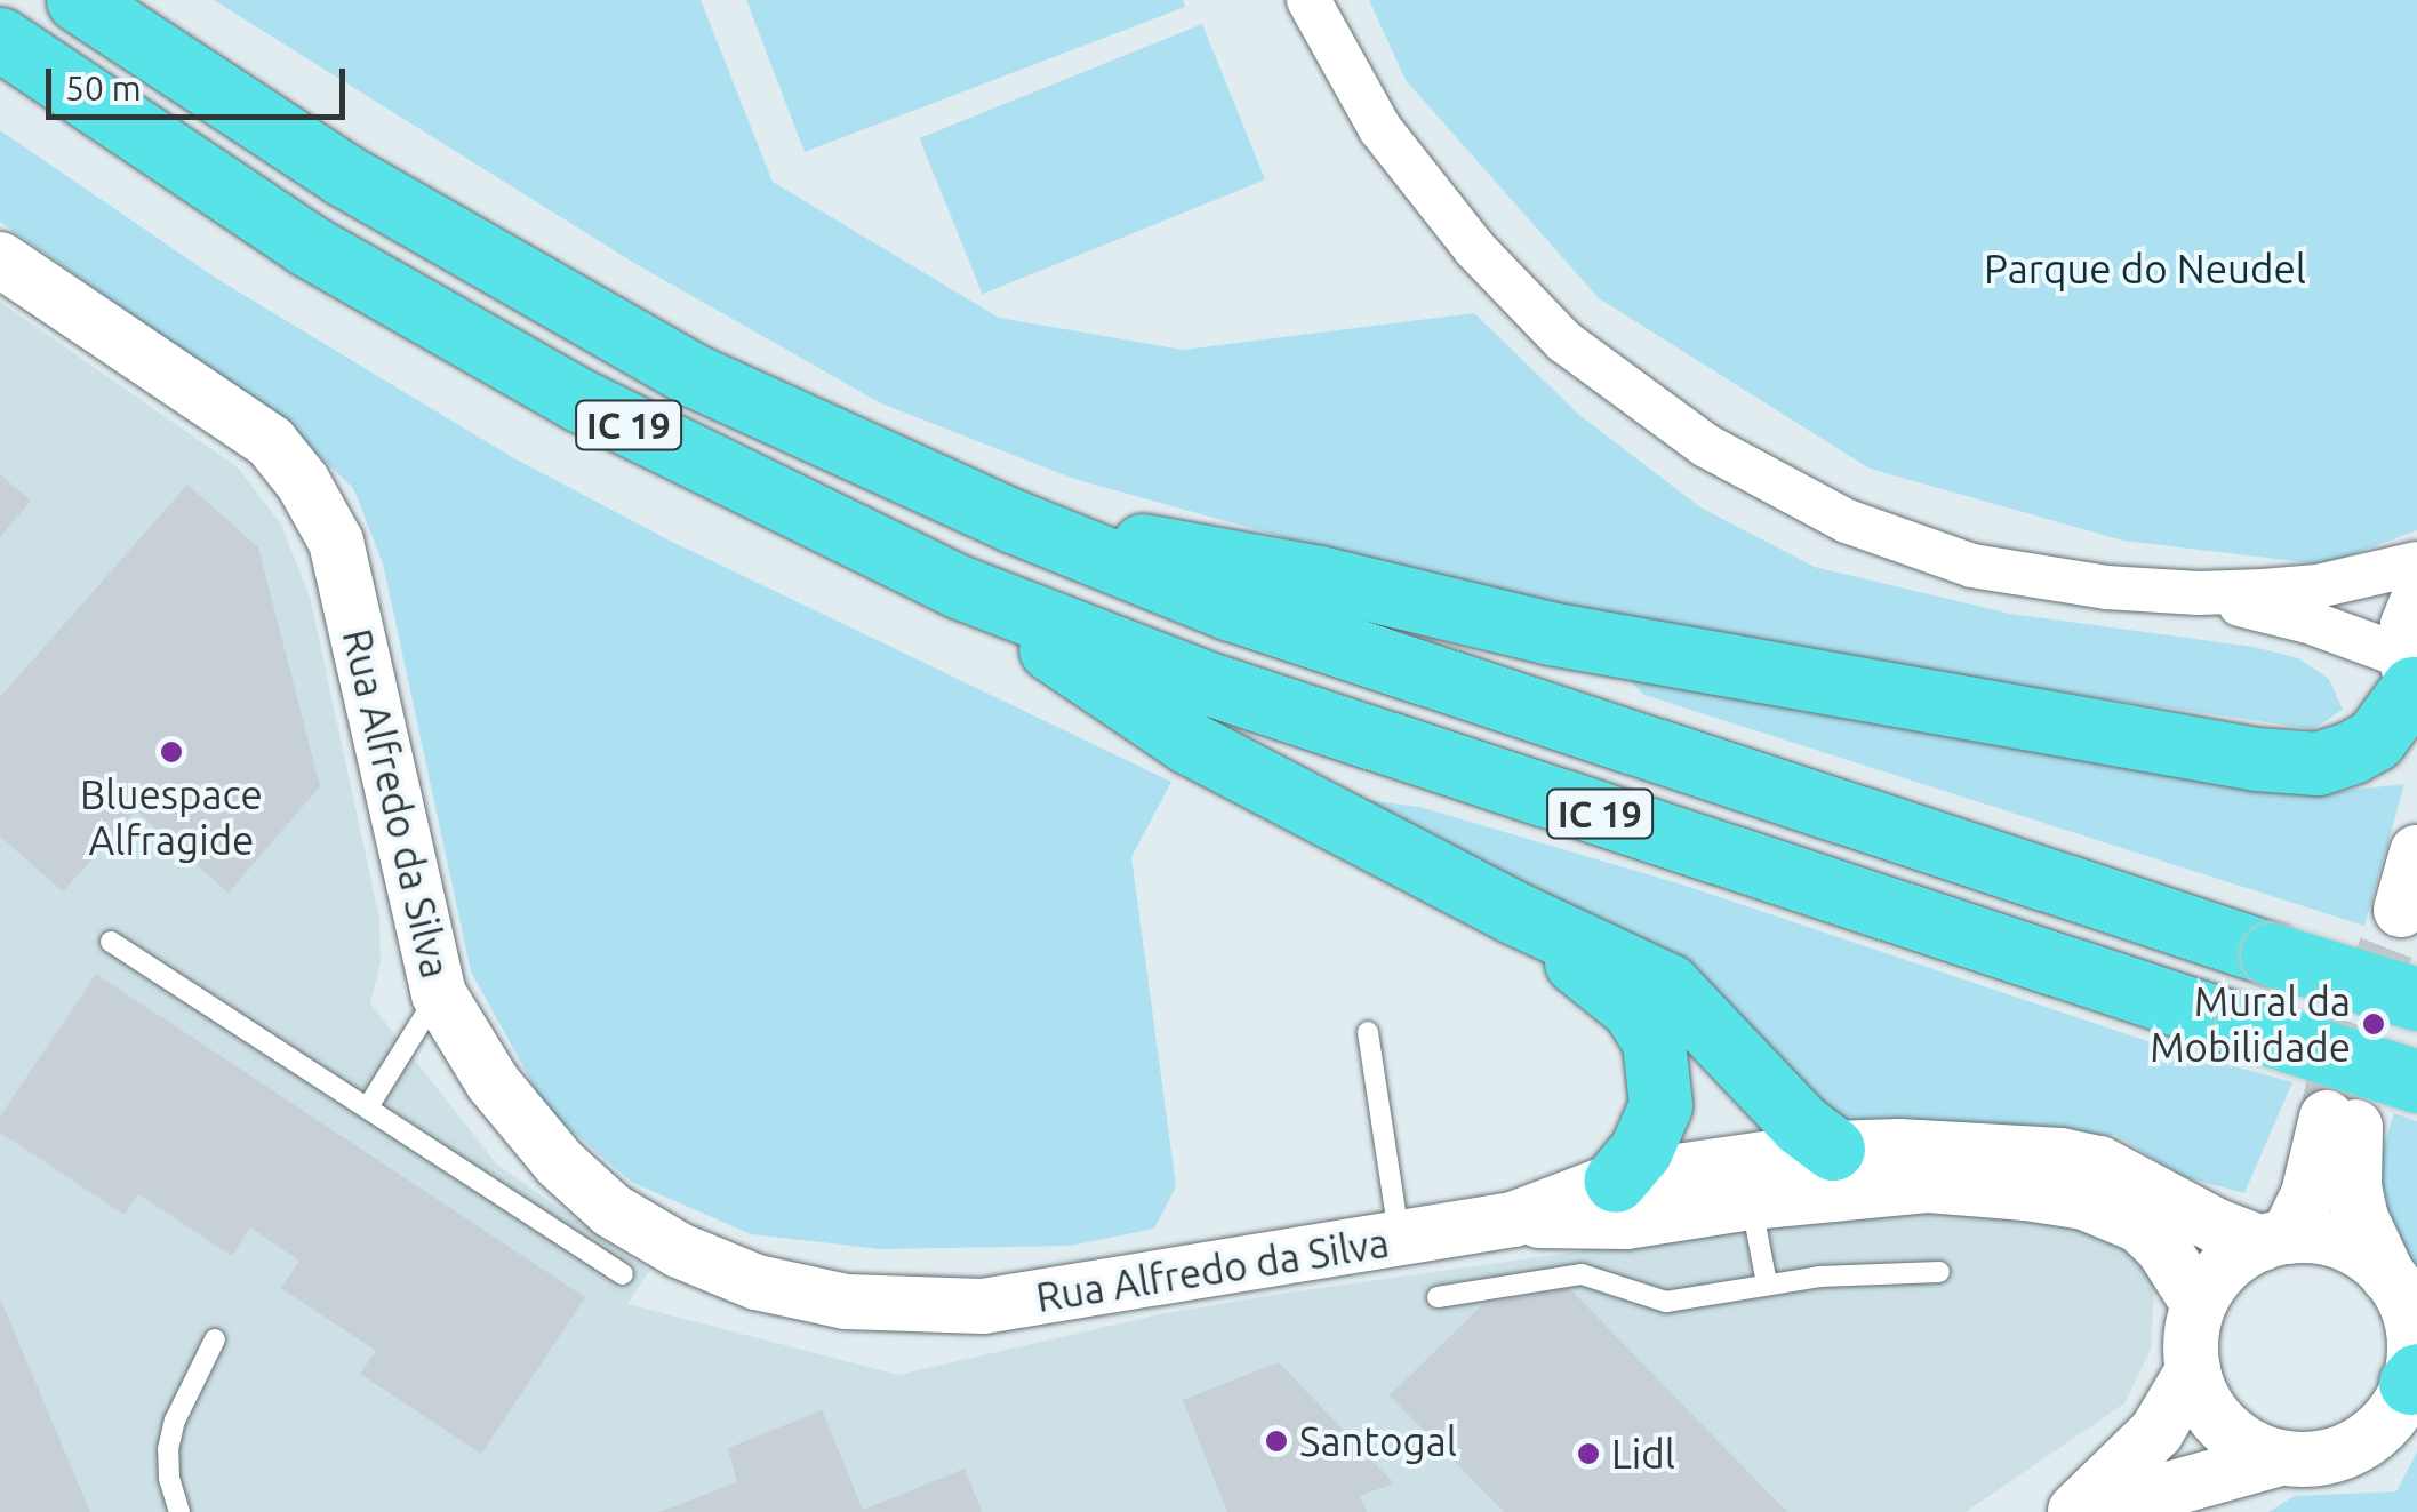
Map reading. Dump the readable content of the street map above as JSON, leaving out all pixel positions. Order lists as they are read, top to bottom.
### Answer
{
  "streets": {
    "highway": ["IC 19"],
    "street": ["Rua Alfredo da Silva"]
  },
  "parks": ["Parque do Neudel"],
  "places": [
    "Bluespace Alfragide",
    "Mural da Mobilidade",
    "Santogal",
    "Lidl"
  ],
  "scale_bar": "50 m"
}
